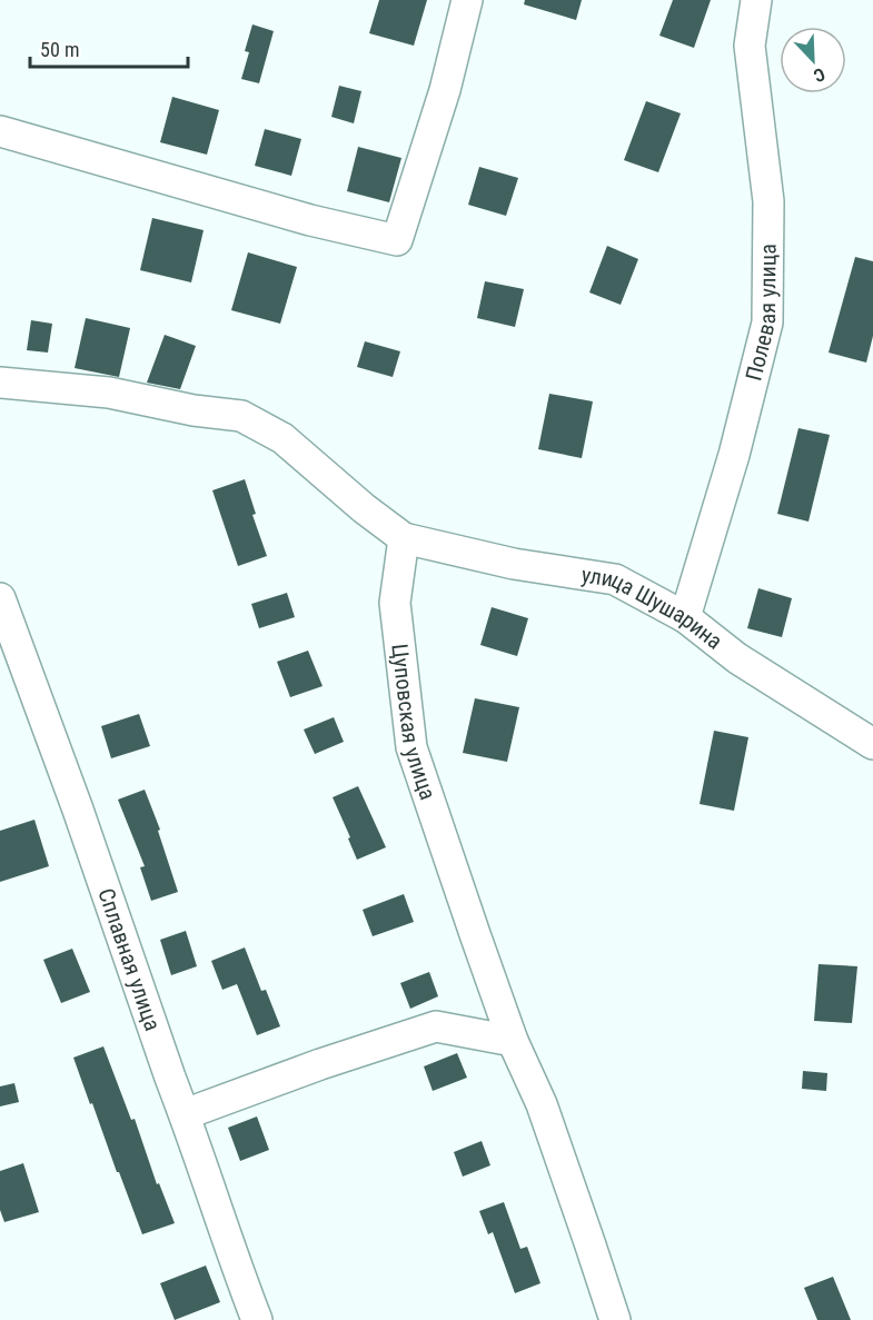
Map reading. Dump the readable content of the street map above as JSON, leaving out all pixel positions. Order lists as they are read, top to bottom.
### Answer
{
  "streets": {
    "street": [
      "Полевая улица",
      "улица Шушарина",
      "Цуповская улица",
      "Сплавная улица"
    ]
  },
  "crossings": [
    ["Полевая улица", "улица Шушарина"],
    ["улица Шушарина", "Цуповская улица"]
  ],
  "scale_bar": "50 m",
  "north": "bottom right"
}
